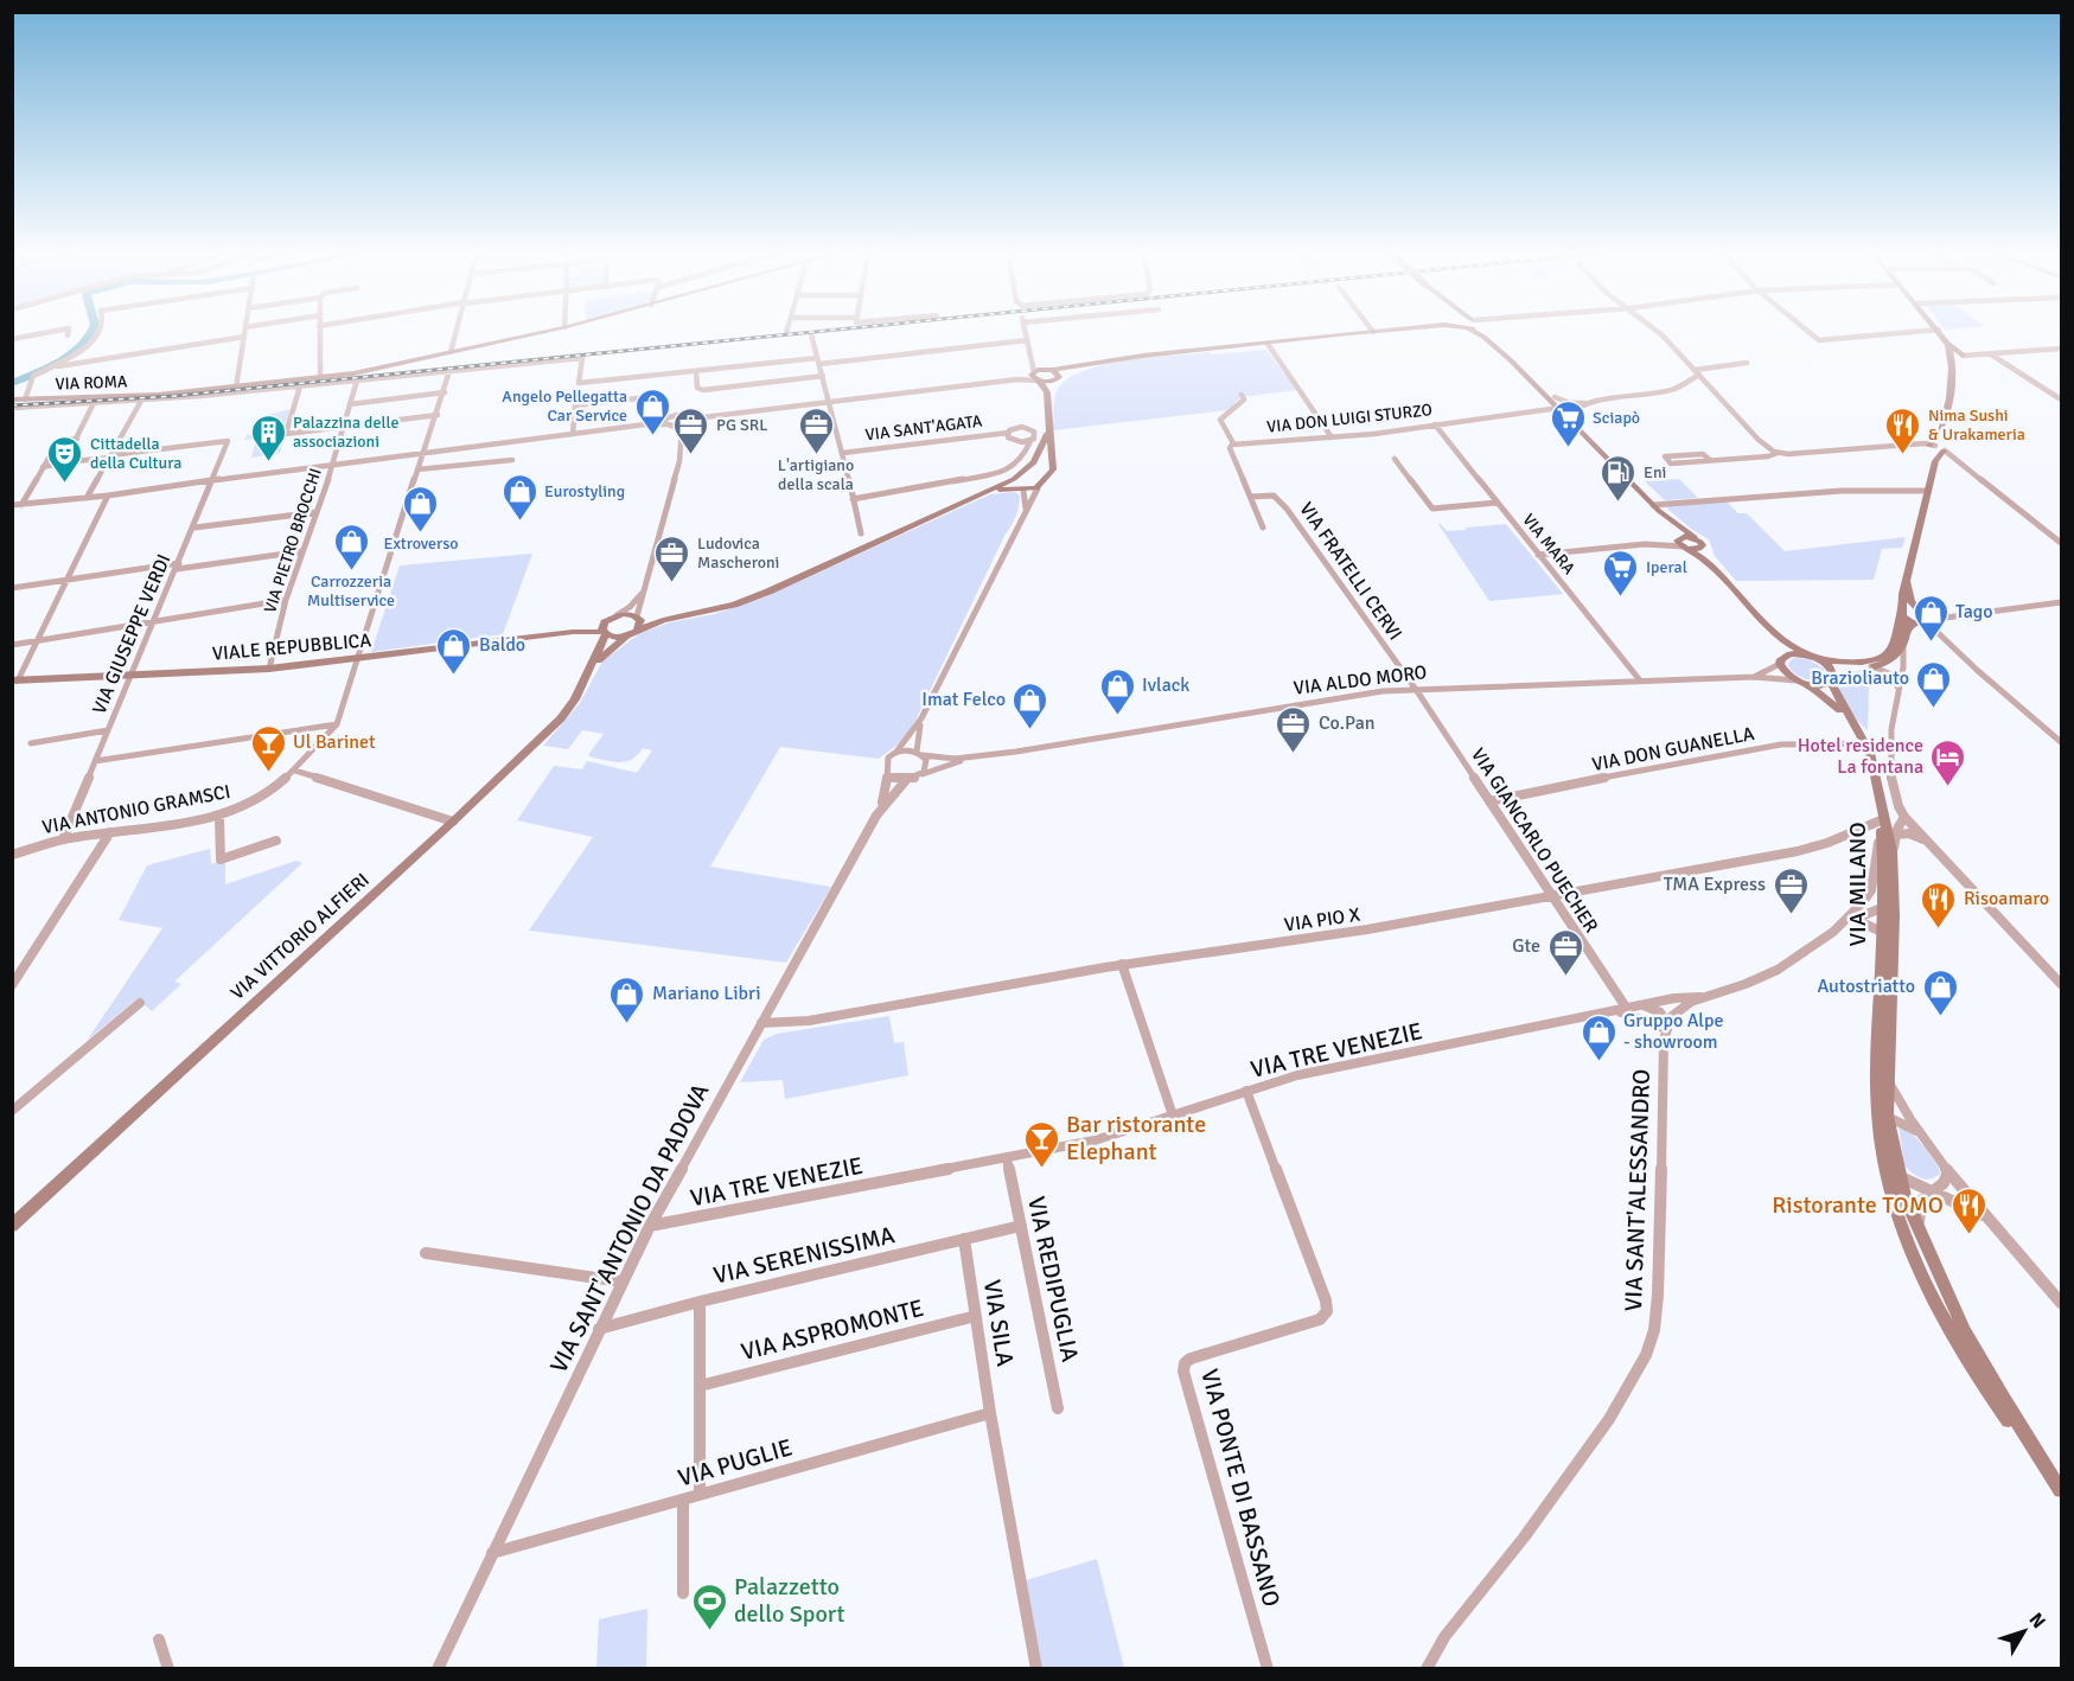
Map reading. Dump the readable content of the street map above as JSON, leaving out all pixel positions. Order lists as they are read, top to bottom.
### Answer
{
  "streets": {
    "street": [
      "VIA ROMA",
      "VIA DON LUIGI STURZO",
      "VIA SANT'AGATA",
      "VIA PIETRO BROCCHI",
      "VIA MARA",
      "VIA FRATELLI CERVI",
      "VIA GIUSEPPE VERDI",
      "VIALE REPUBBLICA",
      "VIA ALDO MORO",
      "VIA DON GUANELLA",
      "VIA ANTONIO GRAMSCI",
      "VIA GIANCARLO PUECHER",
      "VIA MILANO",
      "VIA PIO X",
      "VIA VITTORIO ALFIERI",
      "VIA TRE VENEZIE",
      "VIA SANT'ALESSANDRO",
      "VIA SANT'ANTONIO DA PADOVA",
      "VIA SERENISSIMA",
      "VIA REDIPUGLIA",
      "VIA SILA",
      "VIA ASPROMONTE",
      "VIA PUGLIE",
      "VIA PONTE DI BASSANO"
    ]
  },
  "crossings": [
    ["VIA DON LUIGI STURZO", "VIA MARA"],
    ["VIA PIETRO BROCCHI", "VIALE REPUBBLICA"],
    ["VIA MARA", "VIA ALDO MORO"],
    ["VIA FRATELLI CERVI", "VIA ALDO MORO"],
    ["VIA FRATELLI CERVI", "VIA GIANCARLO PUECHER"],
    ["VIA GIUSEPPE VERDI", "VIALE REPUBBLICA"],
    ["VIA GIUSEPPE VERDI", "VIA ANTONIO GRAMSCI"],
    ["VIALE REPUBBLICA", "VIA ANTONIO GRAMSCI"],
    ["VIALE REPUBBLICA", "VIA VITTORIO ALFIERI"],
    ["VIA ALDO MORO", "VIA GIANCARLO PUECHER"],
    ["VIA ALDO MORO", "VIA SANT'ANTONIO DA PADOVA"],
    ["VIA DON GUANELLA", "VIA GIANCARLO PUECHER"],
    ["VIA GIANCARLO PUECHER", "VIA PIO X"],
    ["VIA GIANCARLO PUECHER", "VIA TRE VENEZIE"],
    ["VIA MILANO", "VIA PIO X"],
    ["VIA PIO X", "VIA SANT'ANTONIO DA PADOVA"],
    ["VIA TRE VENEZIE", "VIA SANT'ANTONIO DA PADOVA"],
    ["VIA TRE VENEZIE", "VIA REDIPUGLIA"],
    ["VIA TRE VENEZIE", "VIA PONTE DI BASSANO"],
    ["VIA SANT'ANTONIO DA PADOVA", "VIA SERENISSIMA"],
    ["VIA SANT'ANTONIO DA PADOVA", "VIA PUGLIE"],
    ["VIA SERENISSIMA", "VIA REDIPUGLIA"],
    ["VIA SERENISSIMA", "VIA SILA"],
    ["VIA SILA", "VIA ASPROMONTE"],
    ["VIA SILA", "VIA PUGLIE"]
  ],
  "places": {
    "shop": [
      "Angelo Pellegatta Car Service",
      "Eurostyling",
      "Extroverso",
      "Carrozzeria Multiservice",
      "Tago",
      "Baldo",
      "Brazioliauto",
      "Ivlack",
      "Imat Felco",
      "Autostriatto",
      "Mariano Libri",
      "Gruppo Alpe - showroom"
    ],
    "supermarket": ["Sciapò", "Iperal"],
    "office": [
      "PG SRL",
      "L'artigiano della scala",
      "Ludovica Mascheroni",
      "Co.Pan",
      "TMA Express",
      "Gte"
    ],
    "restaurant": ["Nima Sushi & Urakameria", "Risoamaro", "Ristorante TOMO"],
    "building": ["Palazzina delle associazioni"],
    "theatre": ["Cittadella della Cultura"],
    "fuel station": ["Eni"],
    "bar": ["Ul Barinet", "Bar ristorante Elephant"],
    "hotel": ["Hotel residence La fontana"],
    "sports": ["Palazzetto dello Sport"]
  },
  "north": "top right"
}
